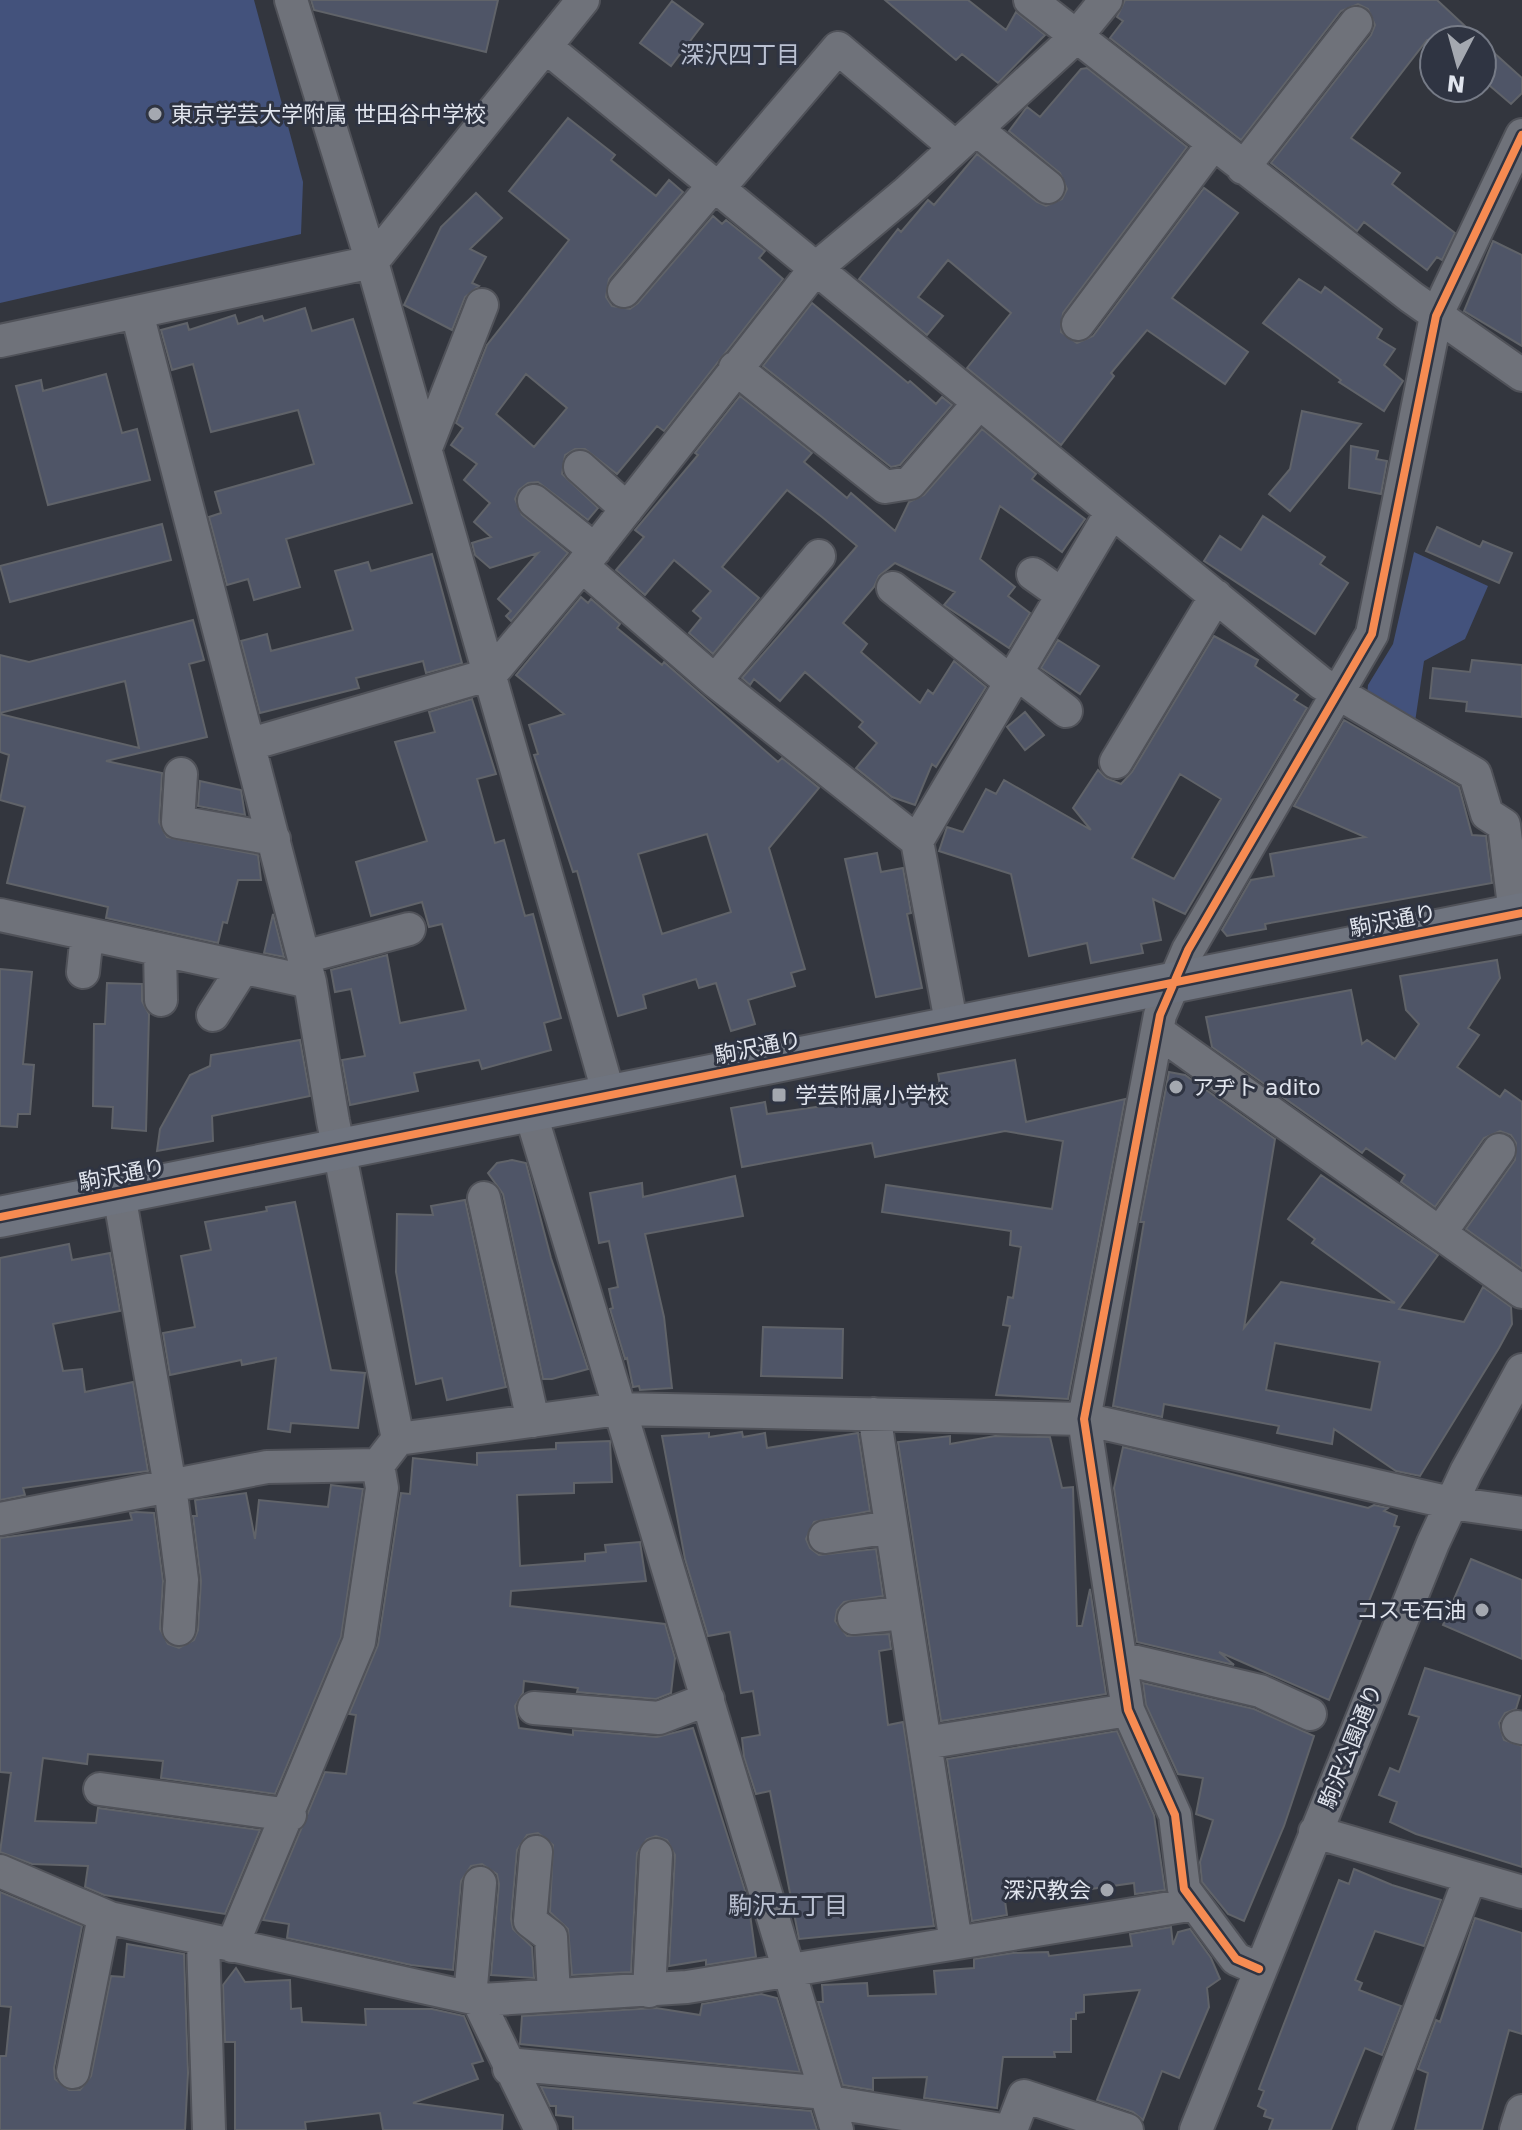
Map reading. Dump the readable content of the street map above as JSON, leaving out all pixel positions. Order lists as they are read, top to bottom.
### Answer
{
  "streets": {
    "main road": ["駒沢通り"],
    "street": ["駒沢公園通り"]
  },
  "districts": ["深沢四丁目", "駒沢五丁目"],
  "places": {
    "other": [
      "東京学芸大学附属 世田谷中学校",
      "アヂト adito",
      "コスモ石油",
      "深沢教会"
    ],
    "transit": ["学芸附属小学校"]
  },
  "north": "bottom"
}
